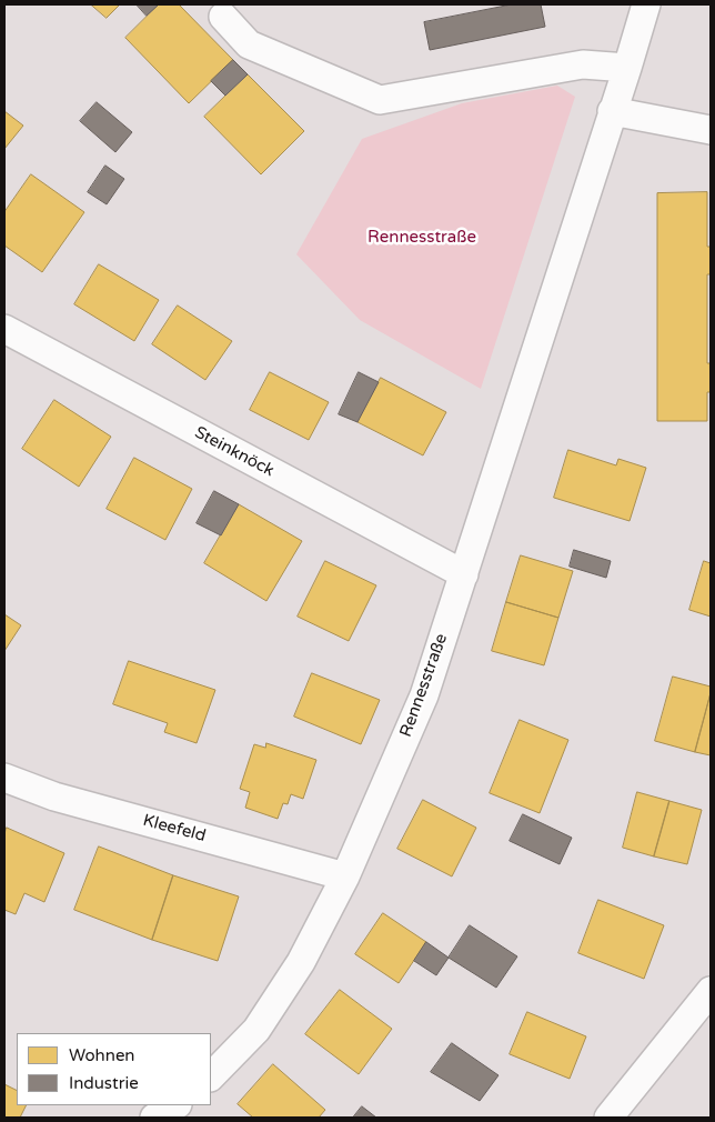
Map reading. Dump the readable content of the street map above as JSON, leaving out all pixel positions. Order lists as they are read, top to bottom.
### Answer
{
  "streets": {
    "street": ["Steinknöck", "Rennesstraße", "Kleefeld"]
  },
  "crossings": [
    ["Steinknöck", "Rennesstraße"],
    ["Rennesstraße", "Kleefeld"]
  ],
  "parks": ["Rennesstraße"],
  "legend": ["Wohnen", "Industrie"]
}
